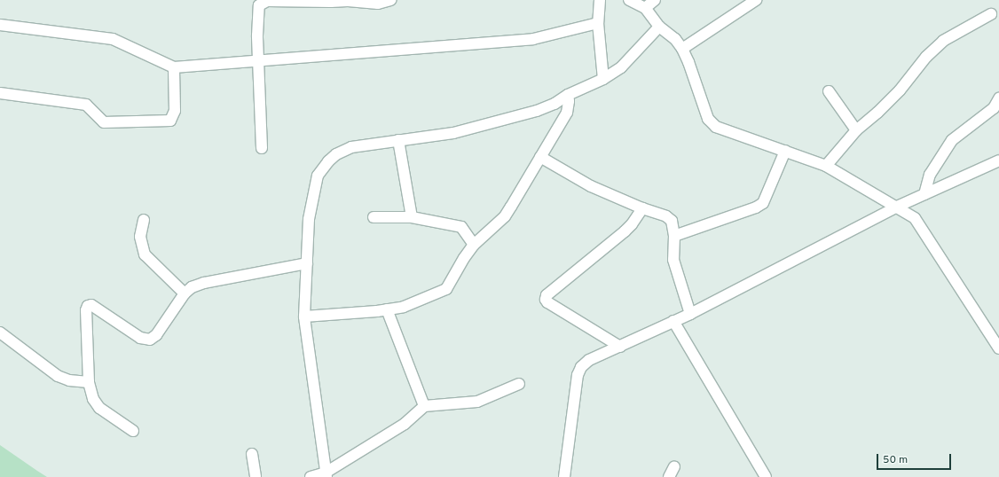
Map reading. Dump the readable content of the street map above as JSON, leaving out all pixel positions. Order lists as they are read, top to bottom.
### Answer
{
  "scale_bar": "50 m"
}
